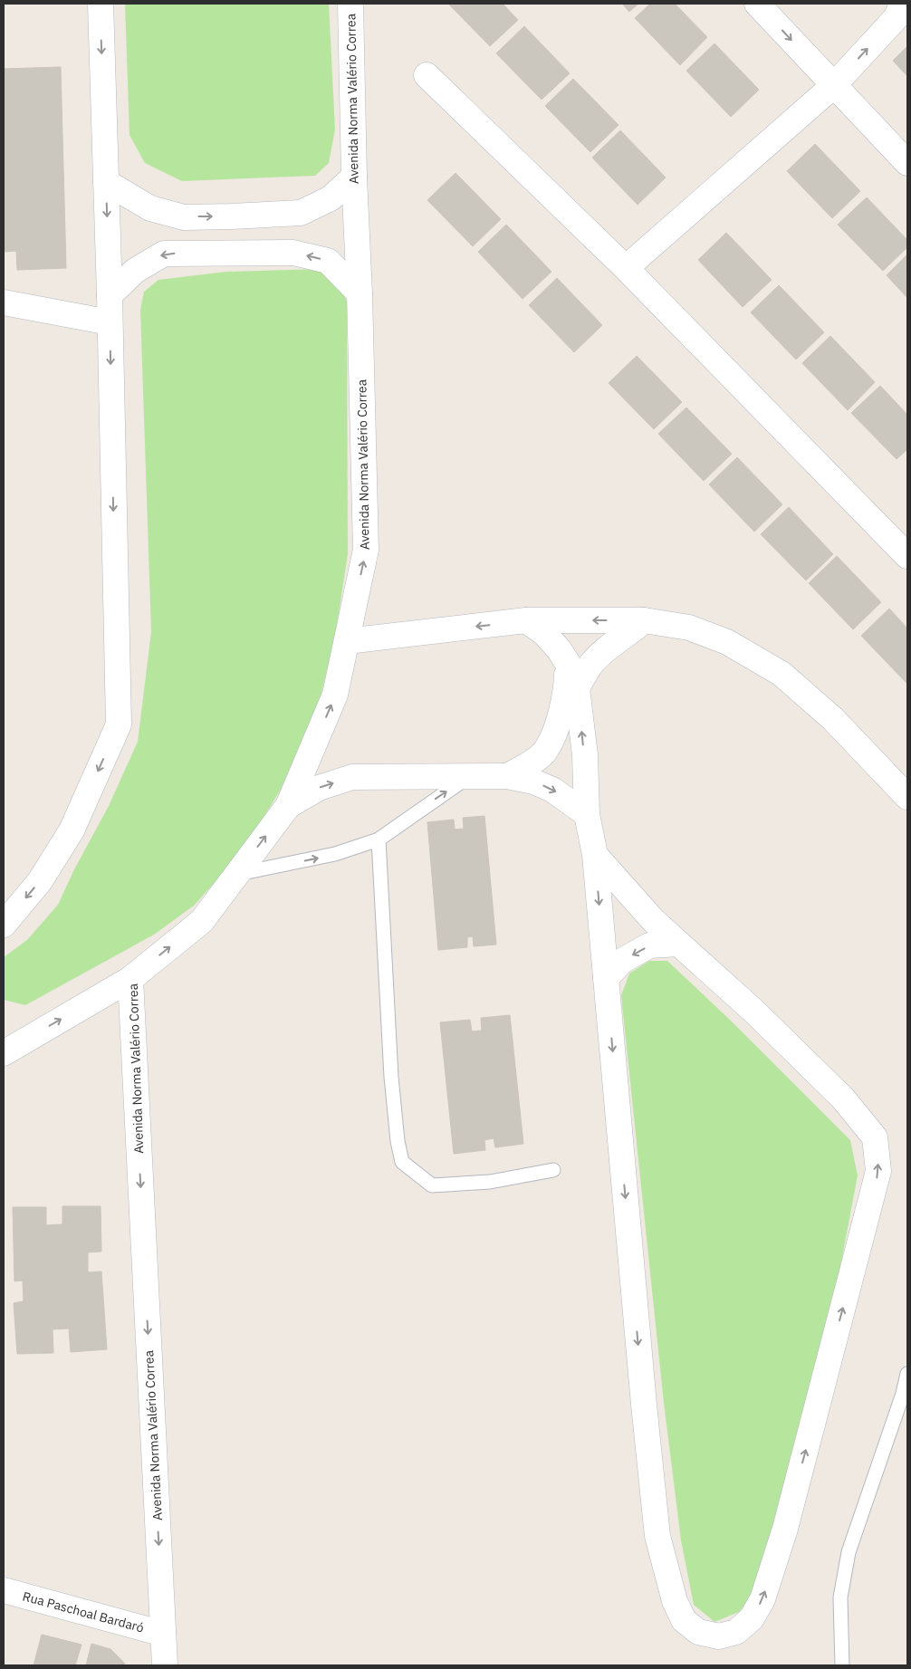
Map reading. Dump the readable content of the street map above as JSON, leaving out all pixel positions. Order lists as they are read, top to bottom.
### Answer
{
  "streets": {
    "street": ["Avenida Norma Valério Correa", "Rua Paschoal Bardaró"]
  },
  "crossings": [
    ["Avenida Norma Valério Correa", "Rua Paschoal Bardaró"]
  ]
}
